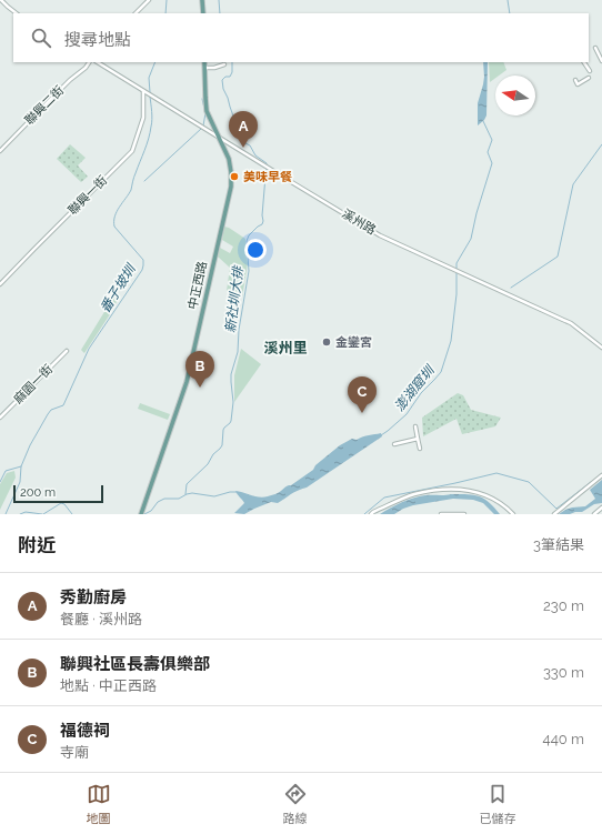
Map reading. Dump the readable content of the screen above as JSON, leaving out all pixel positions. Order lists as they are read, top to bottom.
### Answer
{
  "streets": {
    "main road": ["中正西路"],
    "street": [
      "聯興二街",
      "聯興一街",
      "溪州路",
      "麻園一街"
    ]
  },
  "crossings": [
    ["溪州路", "中正西路"]
  ],
  "districts": ["溪州里"],
  "water": ["番子坡圳", "新社圳大排", "澎湖窟圳"],
  "places": ["美味早餐", "金鑾宮"],
  "scale_bar": "200 m",
  "north": "left",
  "page": {
    "search": "搜尋地點",
    "pins": ["A", "B", "C"],
    "scale": "200 m",
    "heading": ["附近", "3筆結果"],
    "list": [
      {
        "mark": "A",
        "name": "秀勤廚房",
        "note": "餐廳 · 溪州路",
        "value": "230 m"
      },
      {
        "mark": "B",
        "name": "聯興社區長壽俱樂部",
        "note": "地點 · 中正西路",
        "value": "330 m"
      },
      {
        "mark": "C",
        "name": "福德祠",
        "note": "寺廟",
        "value": "440 m"
      }
    ],
    "nav": ["地圖", "路線", "已儲存"]
  }
}
